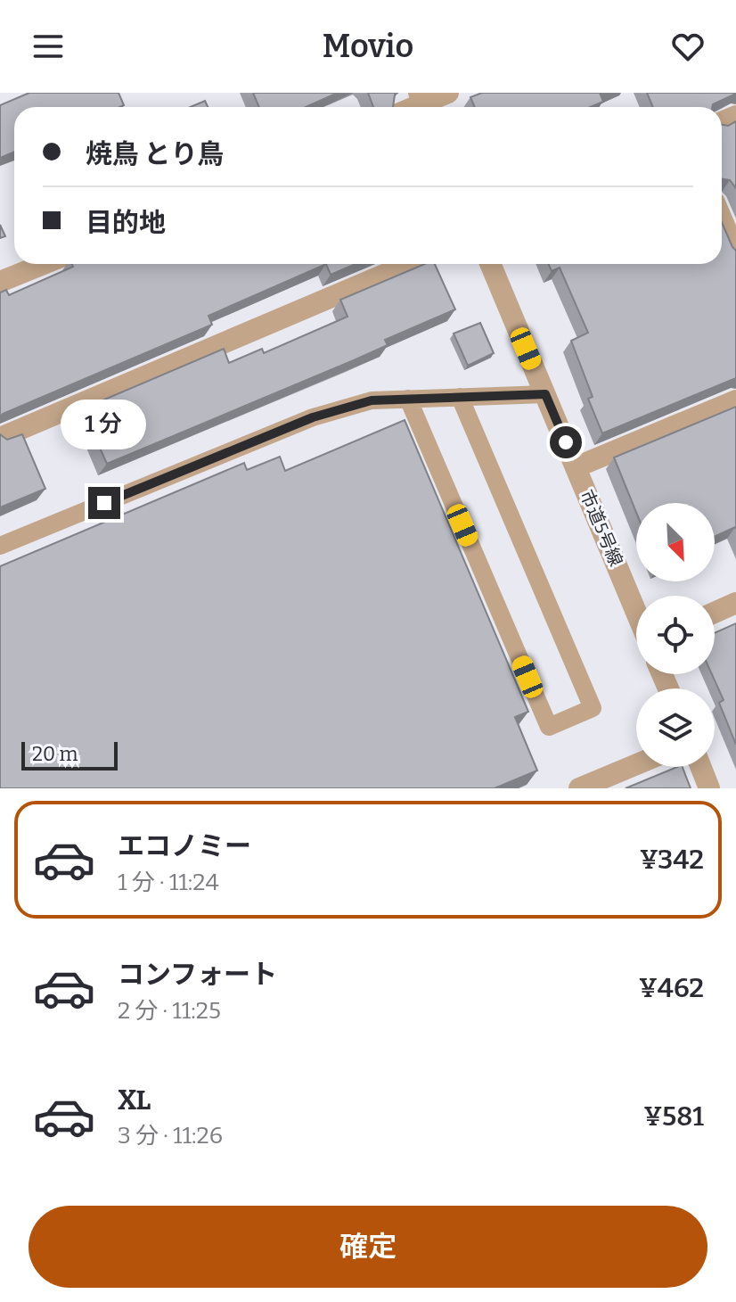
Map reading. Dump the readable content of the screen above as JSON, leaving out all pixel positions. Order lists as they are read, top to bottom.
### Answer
{
  "streets": {
    "street": ["市道5号線"]
  },
  "scale_bar": "20 m",
  "north": "bottom right",
  "page": {
    "header": "Movio",
    "banner": ["焼鳥 とり鳥", "目的地"],
    "bubble": "1 分",
    "scale": "20 m",
    "list": [
      {
        "name": "エコノミー",
        "note": "1 分 · 11:24",
        "value": "¥342"
      },
      {
        "name": "コンフォート",
        "note": "2 分 · 11:25",
        "value": "¥462"
      },
      {
        "name": "XL",
        "note": "3 分 · 11:26",
        "value": "¥581"
      }
    ],
    "buttons": "確定"
  }
}
